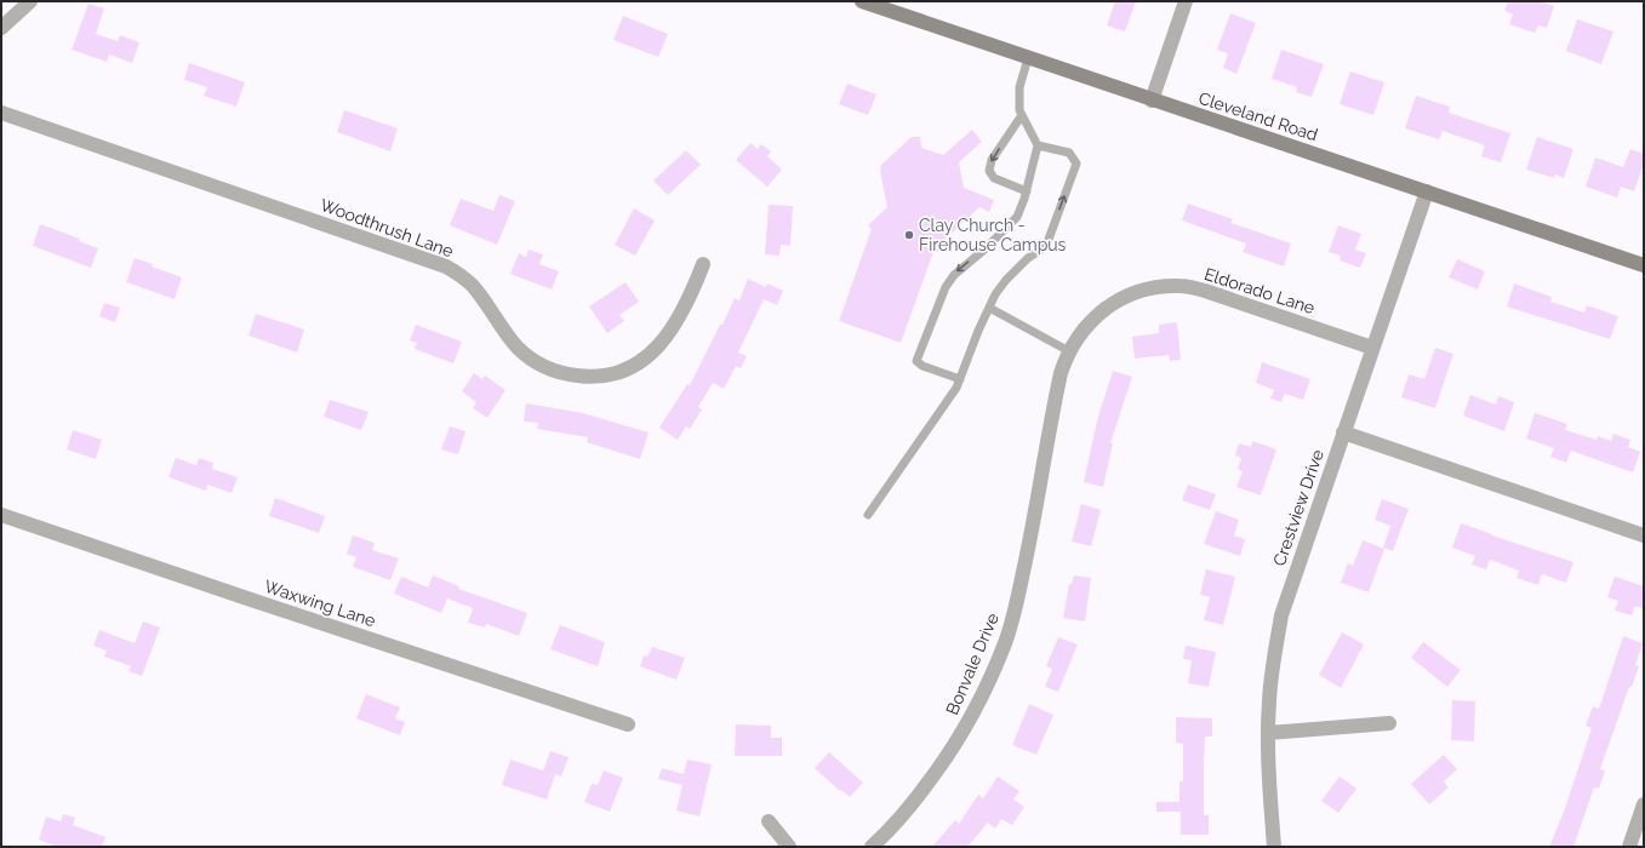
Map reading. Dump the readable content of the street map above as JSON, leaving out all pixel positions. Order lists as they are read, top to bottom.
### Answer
{
  "streets": {
    "main road": ["Cleveland Road"],
    "street": [
      "Woodthrush Lane",
      "Eldorado Lane",
      "Crestview Drive",
      "Waxwing Lane",
      "Bonvale Drive"
    ]
  },
  "crossings": [
    ["Cleveland Road", "Crestview Drive"],
    ["Eldorado Lane", "Crestview Drive"],
    ["Eldorado Lane", "Bonvale Drive"]
  ],
  "places": ["Clay Church - Firehouse Campus"]
}
